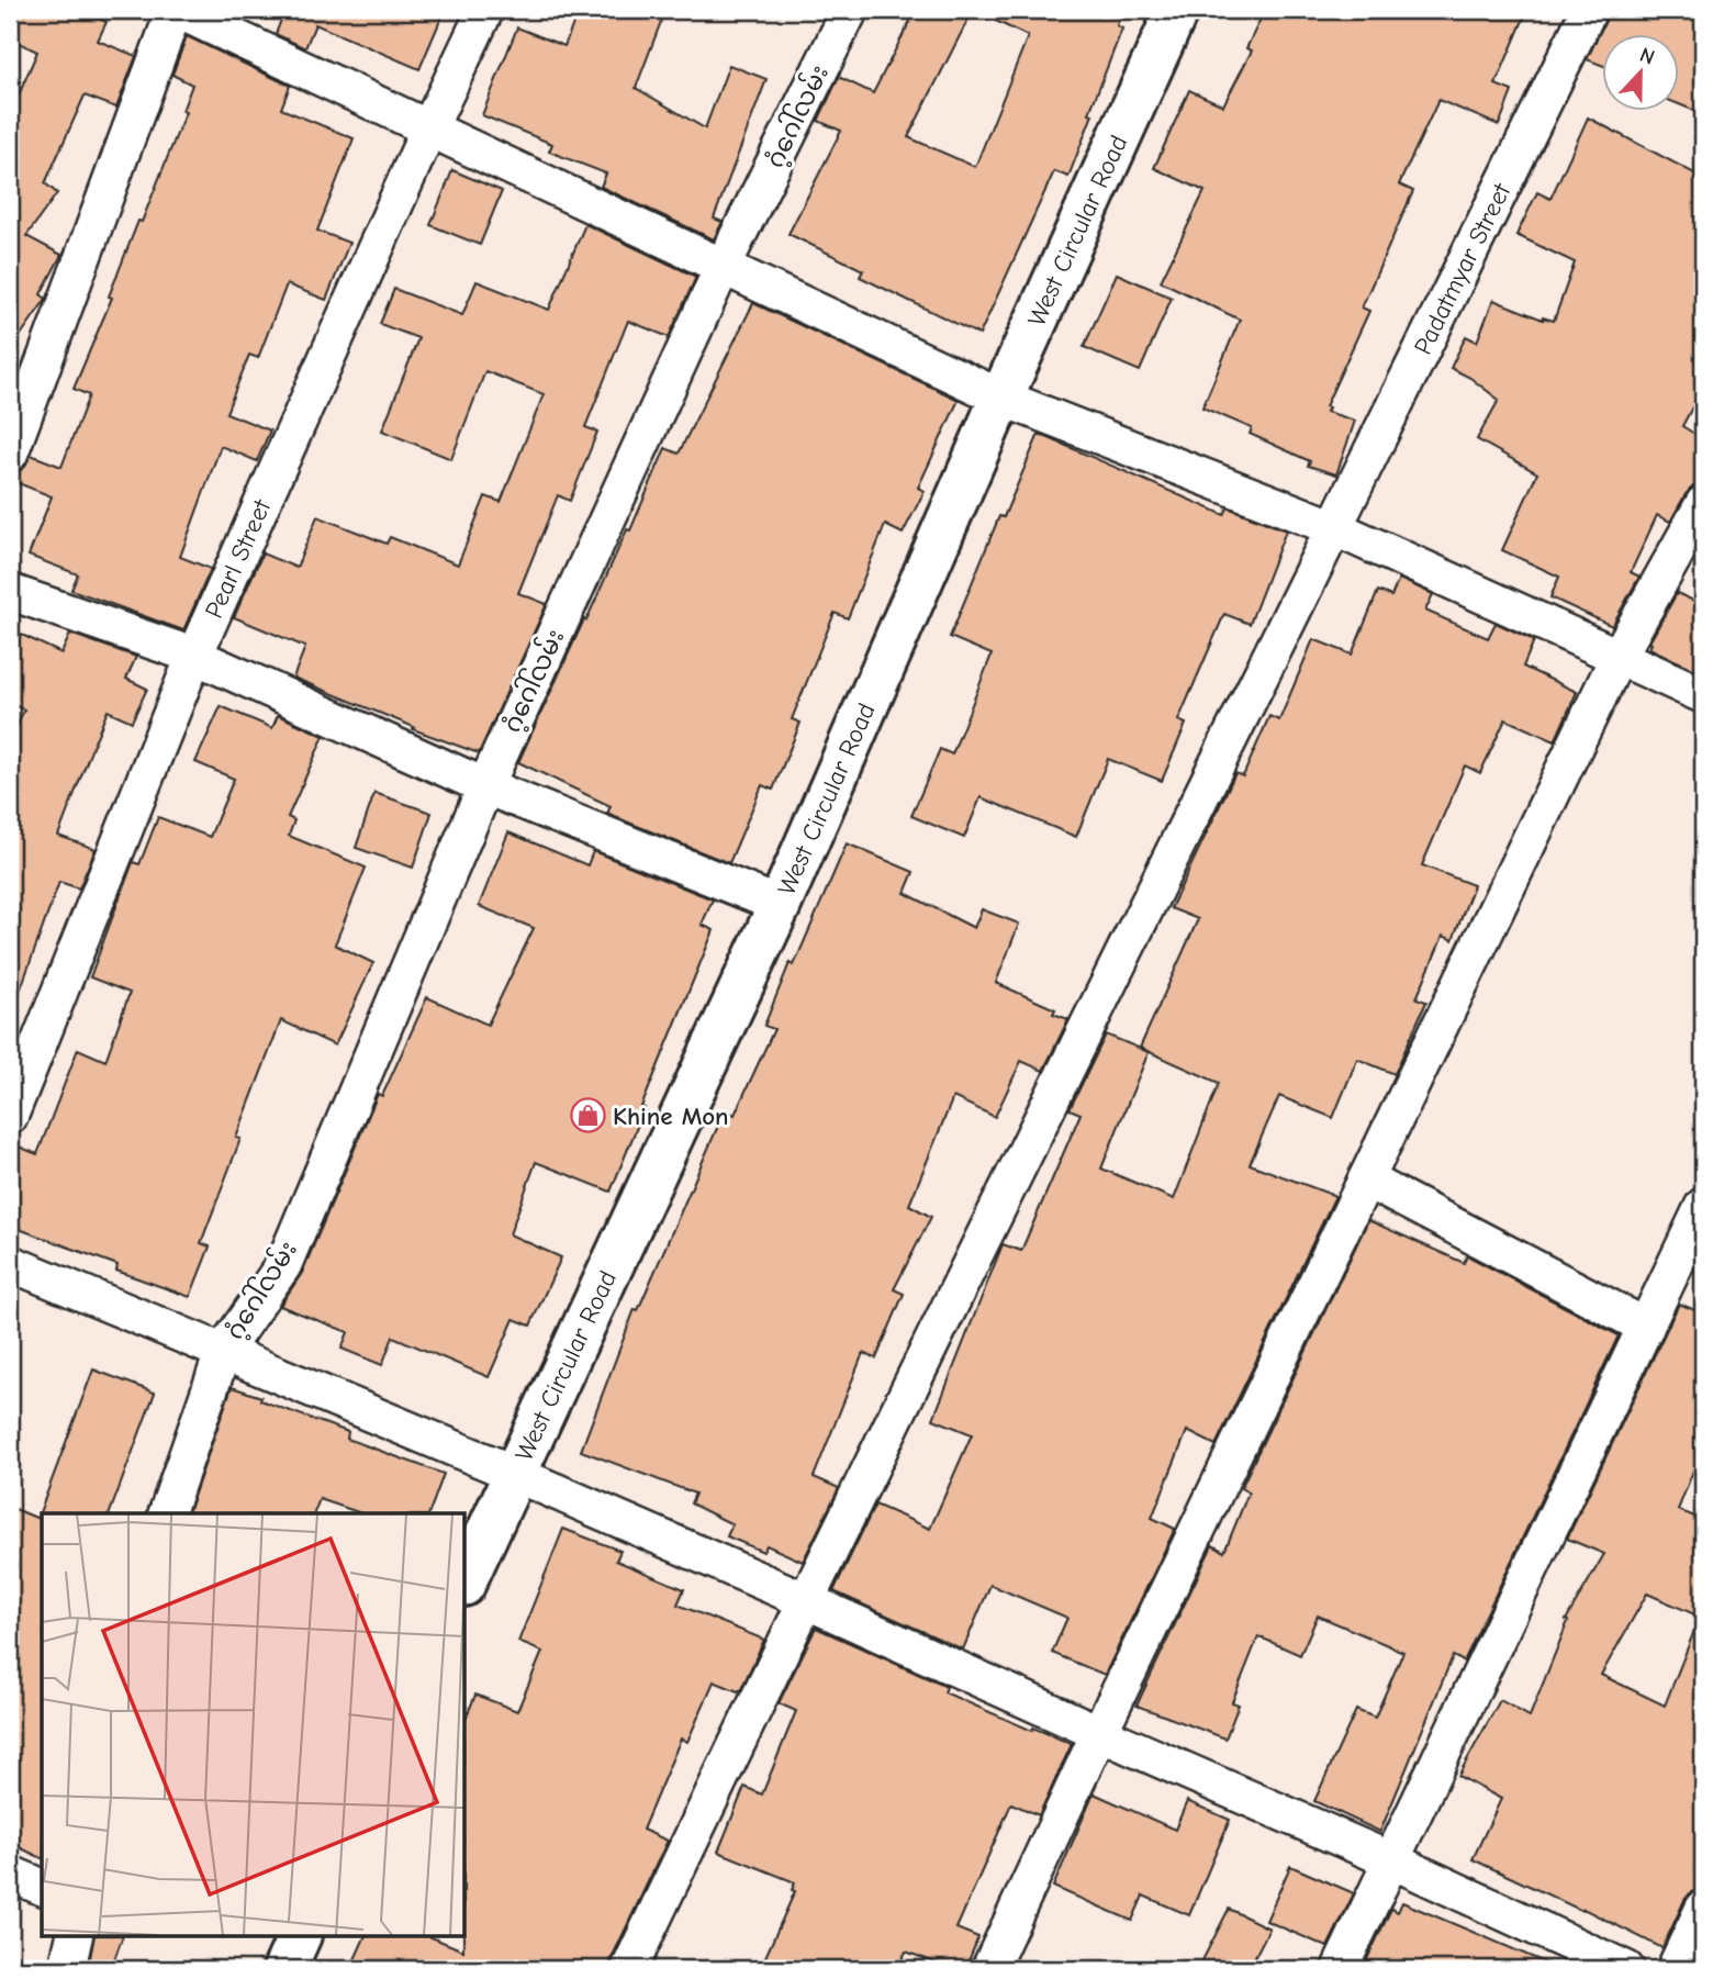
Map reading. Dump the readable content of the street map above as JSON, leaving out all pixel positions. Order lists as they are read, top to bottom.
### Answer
{
  "streets": {
    "street": [
      "ဂံ့ဂေါ်လမ်း",
      "West Circular Road",
      "Padatmyar Street",
      "Pearl Street"
    ]
  },
  "places": {
    "shop": ["Khine Mon"]
  },
  "north": "top"
}
